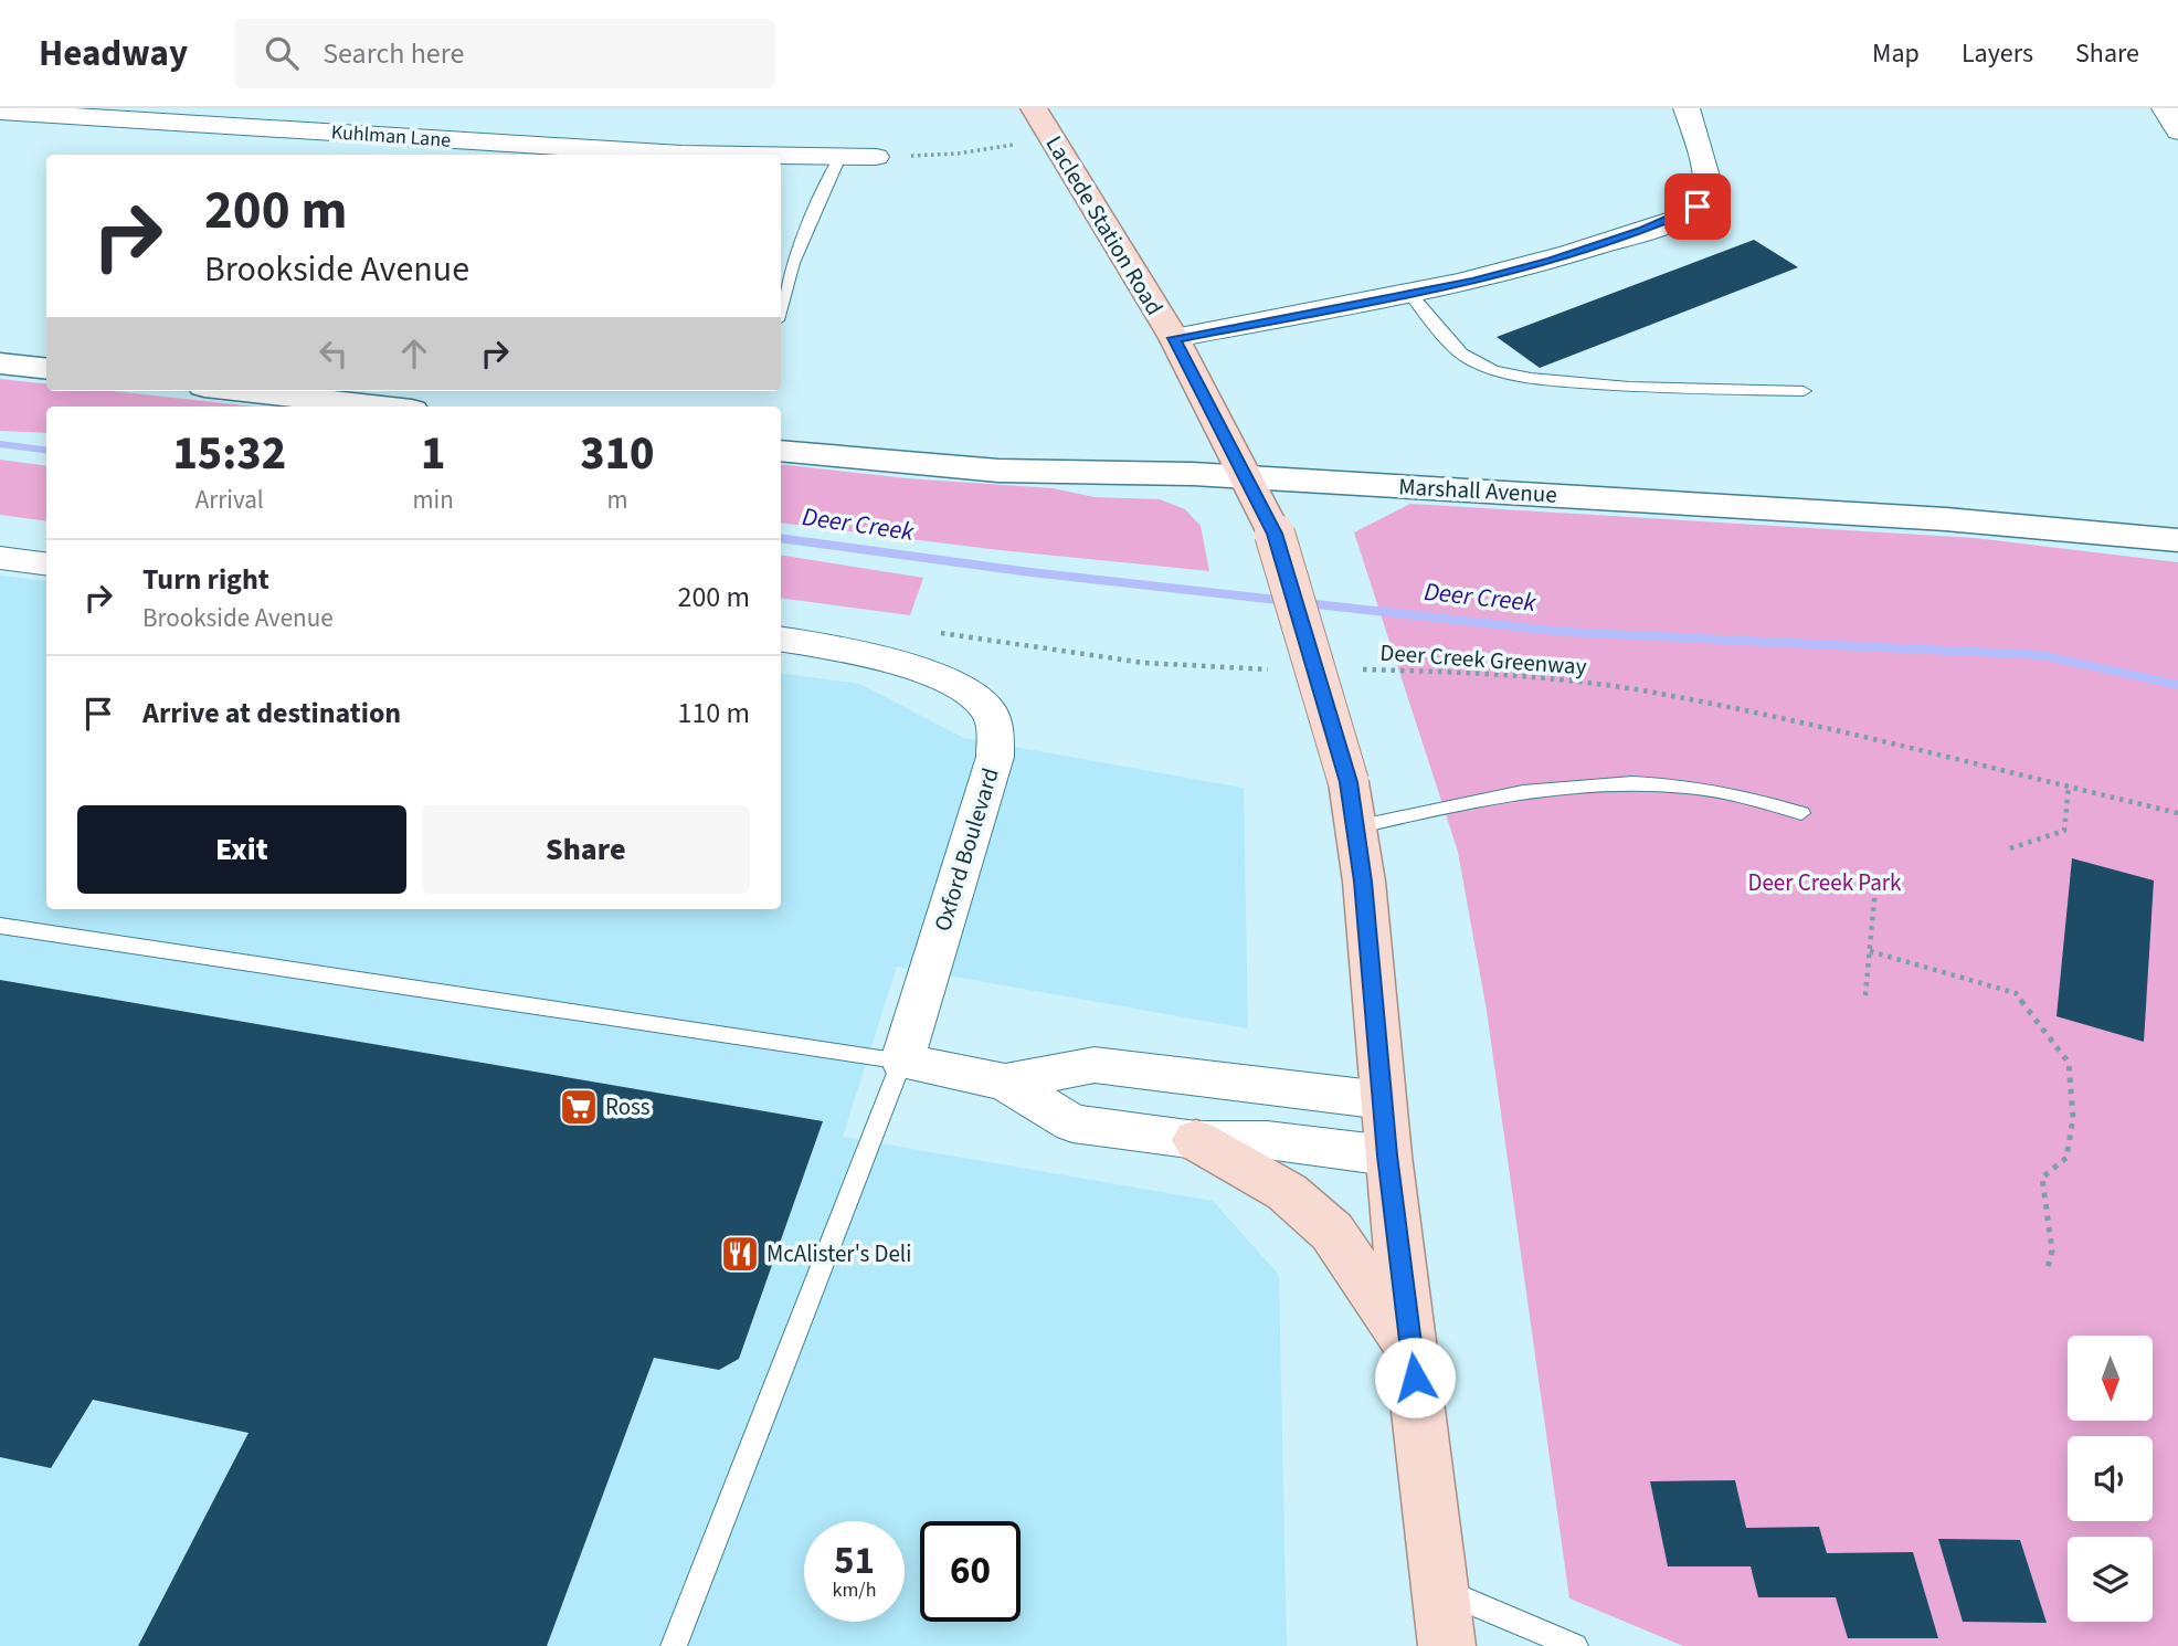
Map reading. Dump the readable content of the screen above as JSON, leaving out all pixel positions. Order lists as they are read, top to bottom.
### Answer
{
  "streets": {
    "main road": ["Laclede Station Road"],
    "street": ["Kuhlman Lane", "Marshall Avenue", "Oxford Boulevard"],
    "path": ["Deer Creek Greenway"]
  },
  "crossings": [
    ["Laclede Station Road", "Marshall Avenue"]
  ],
  "water": ["Deer Creek"],
  "parks": ["Deer Creek Park"],
  "places": {
    "supermarket": ["Ross"],
    "restaurant": ["McAlister's Deli"]
  },
  "north": "bottom",
  "page": {
    "header": "Headway",
    "search": "Search here",
    "nav": ["Map", "Layers", "Share"],
    "turn": ["200 m", "Brookside Avenue"],
    "eta": [
      "15:32",
      "Arrival",
      "1",
      "min",
      "310",
      "m"
    ],
    "list": [
      {
        "name": "Turn right",
        "note": "Brookside Avenue",
        "value": "200 m"
      },
      {
        "name": "Arrive at destination",
        "value": "110 m"
      }
    ],
    "buttons": ["Exit", "Share"],
    "speed": "51 km/h",
    "limit": "60"
  }
}
